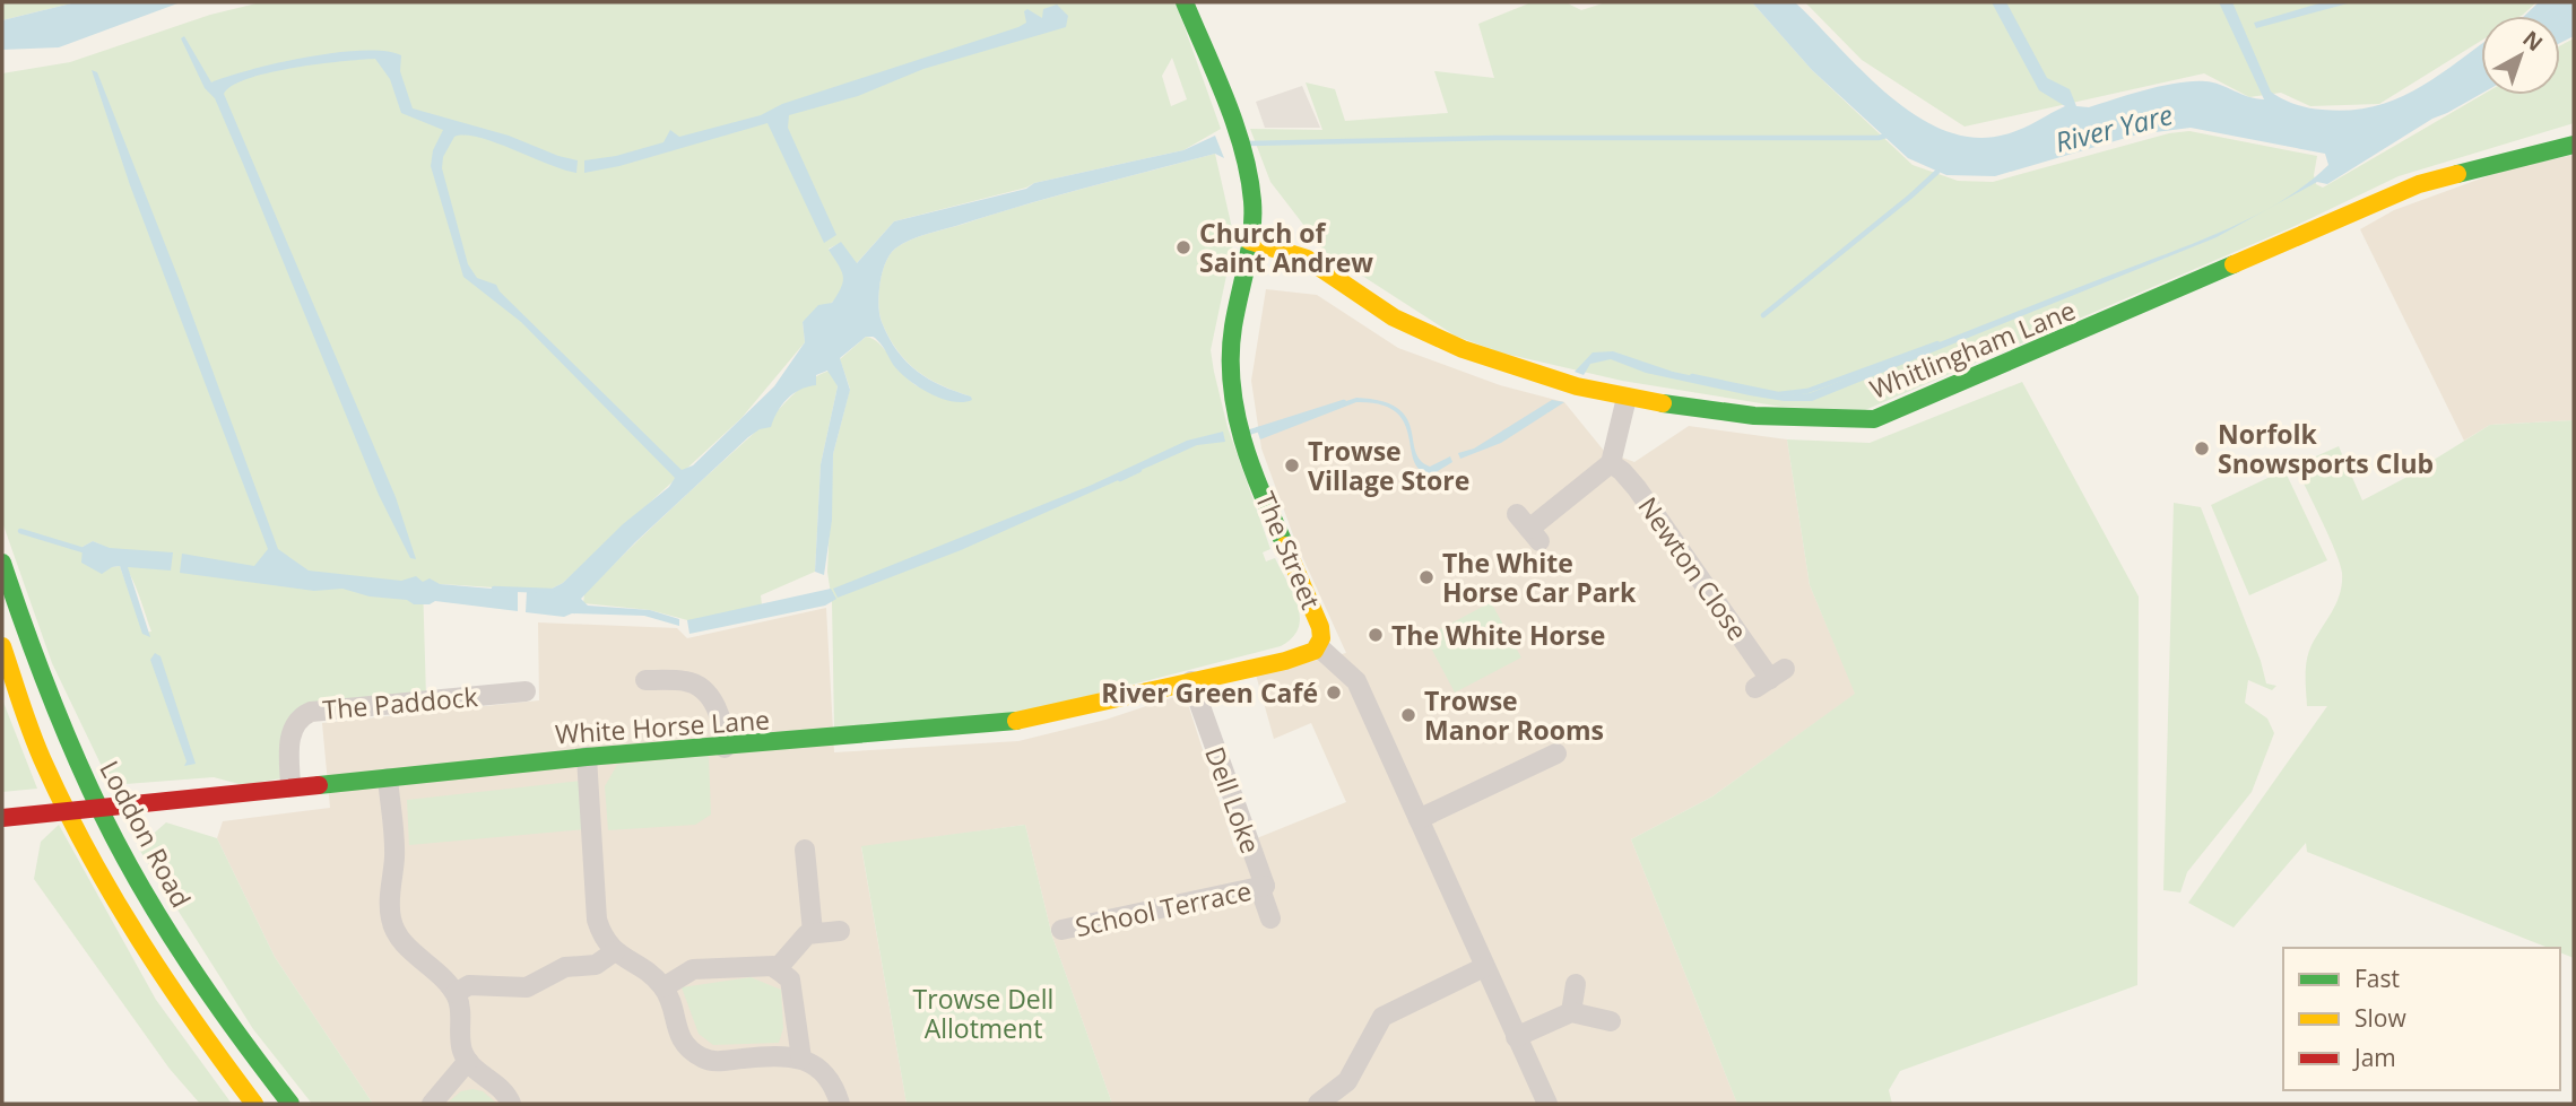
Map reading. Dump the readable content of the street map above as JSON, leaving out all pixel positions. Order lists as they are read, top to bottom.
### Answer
{
  "streets": {
    "main road": [
      "Whitlingham Lane",
      "The Street",
      "White Horse Lane",
      "Loddon Road"
    ],
    "street": [
      "Newton Close",
      "The Paddock",
      "Dell Loke",
      "School Terrace"
    ]
  },
  "crossings": [
    ["Whitlingham Lane", "The Street"],
    ["The Street", "White Horse Lane"],
    ["The Paddock", "White Horse Lane"],
    ["White Horse Lane", "Dell Loke"],
    ["Dell Loke", "School Terrace"]
  ],
  "water": ["River Yare"],
  "parks": ["Trowse Dell Allotment"],
  "places": [
    "Church of Saint Andrew",
    "Norfolk Snowsports Club",
    "Trowse Village Store",
    "The White Horse Car Park",
    "The White Horse",
    "River Green Café",
    "Trowse Manor Rooms"
  ],
  "legend": ["Fast", "Slow", "Jam"],
  "north": "top right"
}
